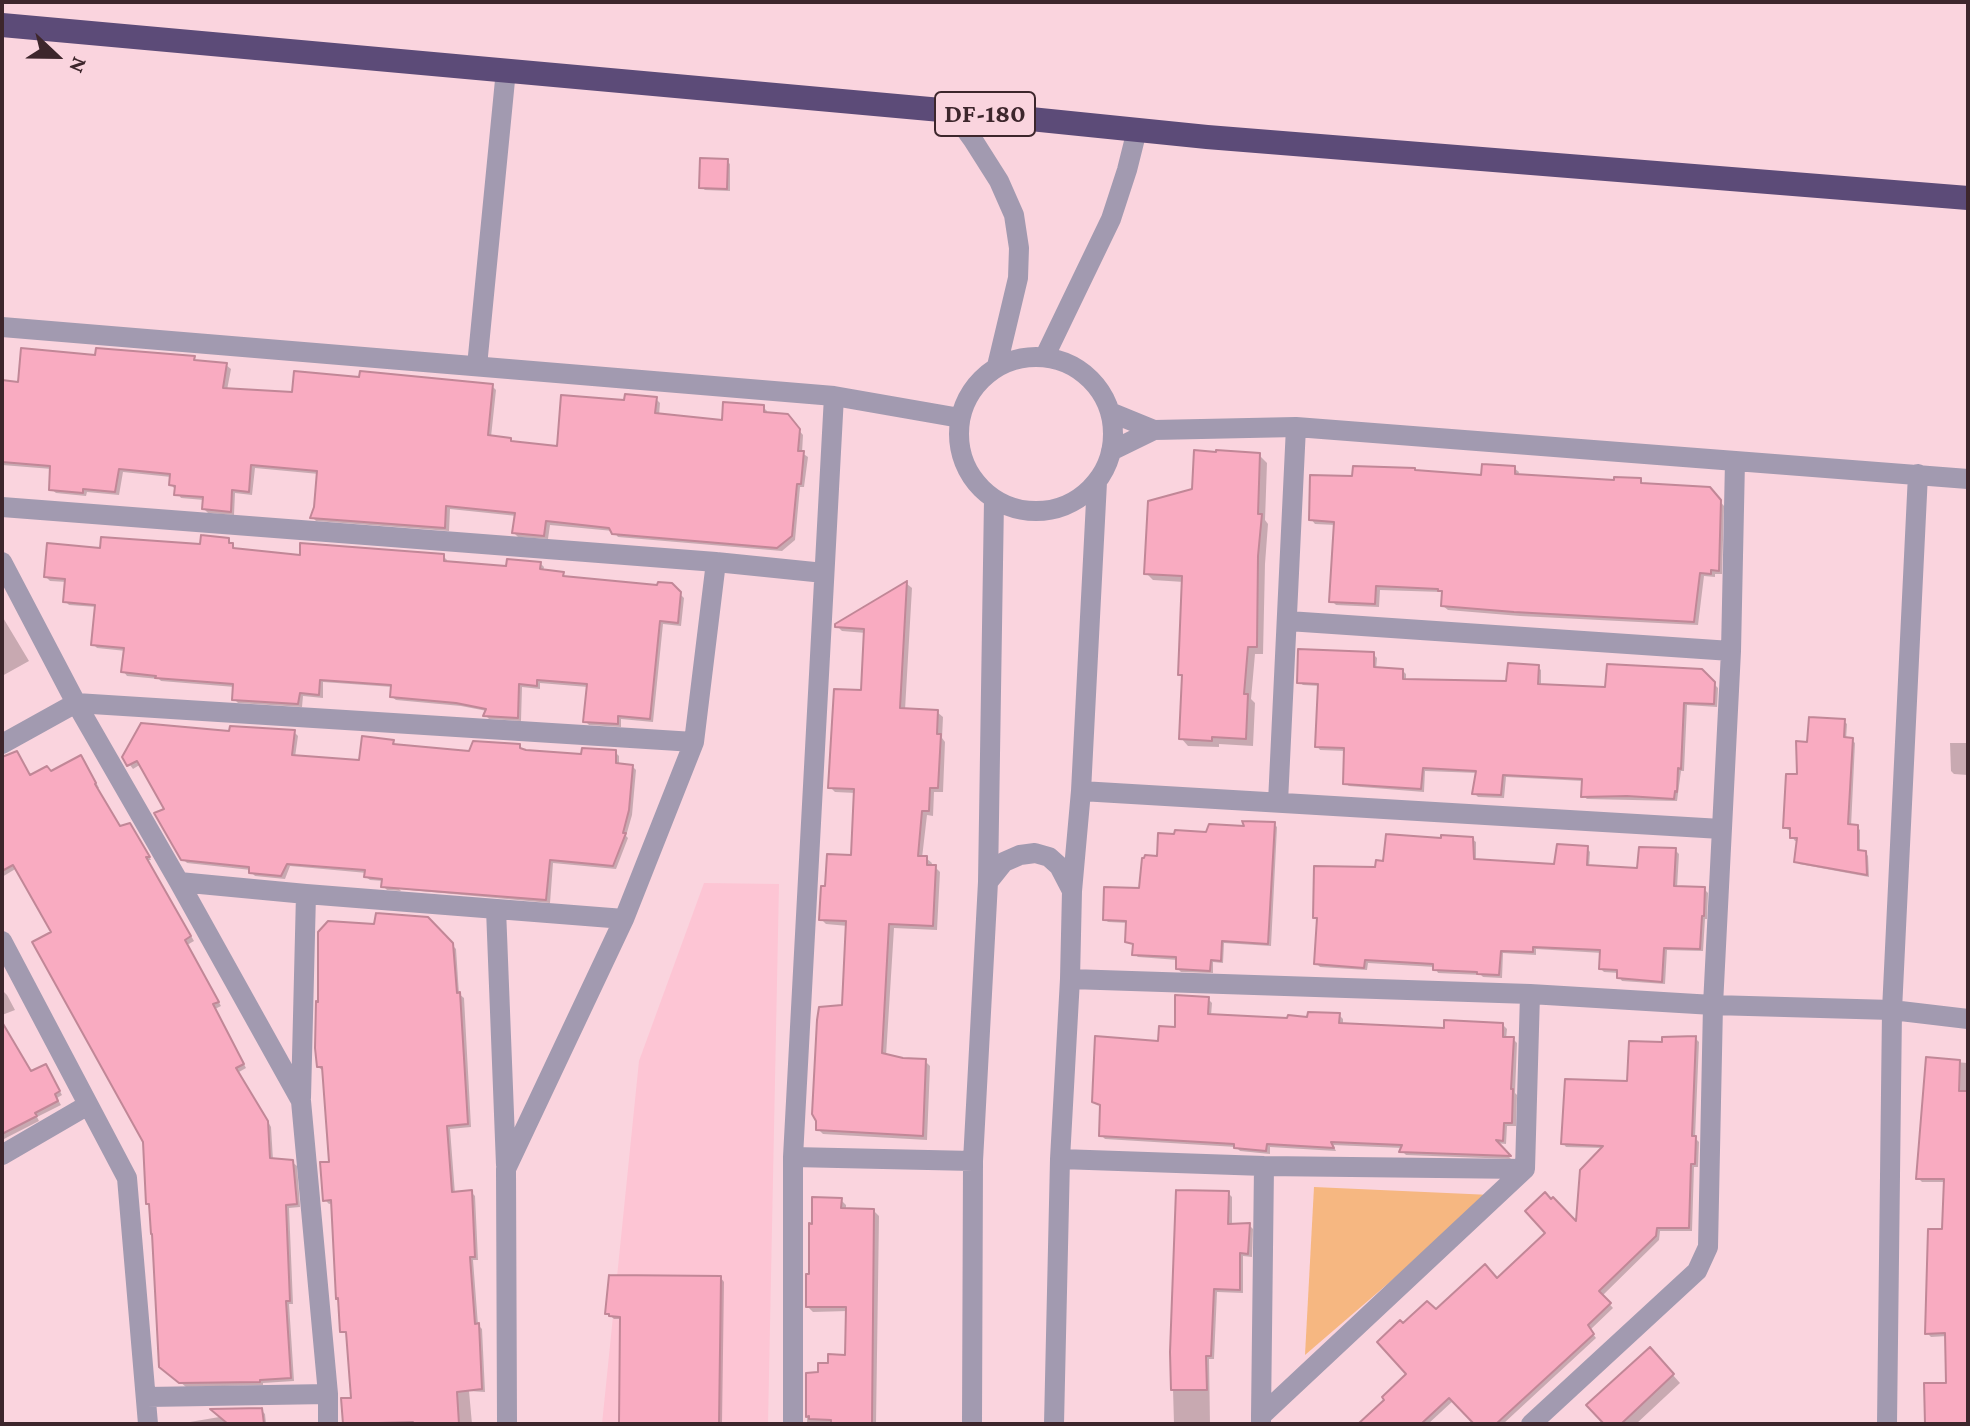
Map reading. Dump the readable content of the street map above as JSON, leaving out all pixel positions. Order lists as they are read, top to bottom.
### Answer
{
  "streets": {
    "highway": ["DF-180"]
  },
  "north": "right"
}
